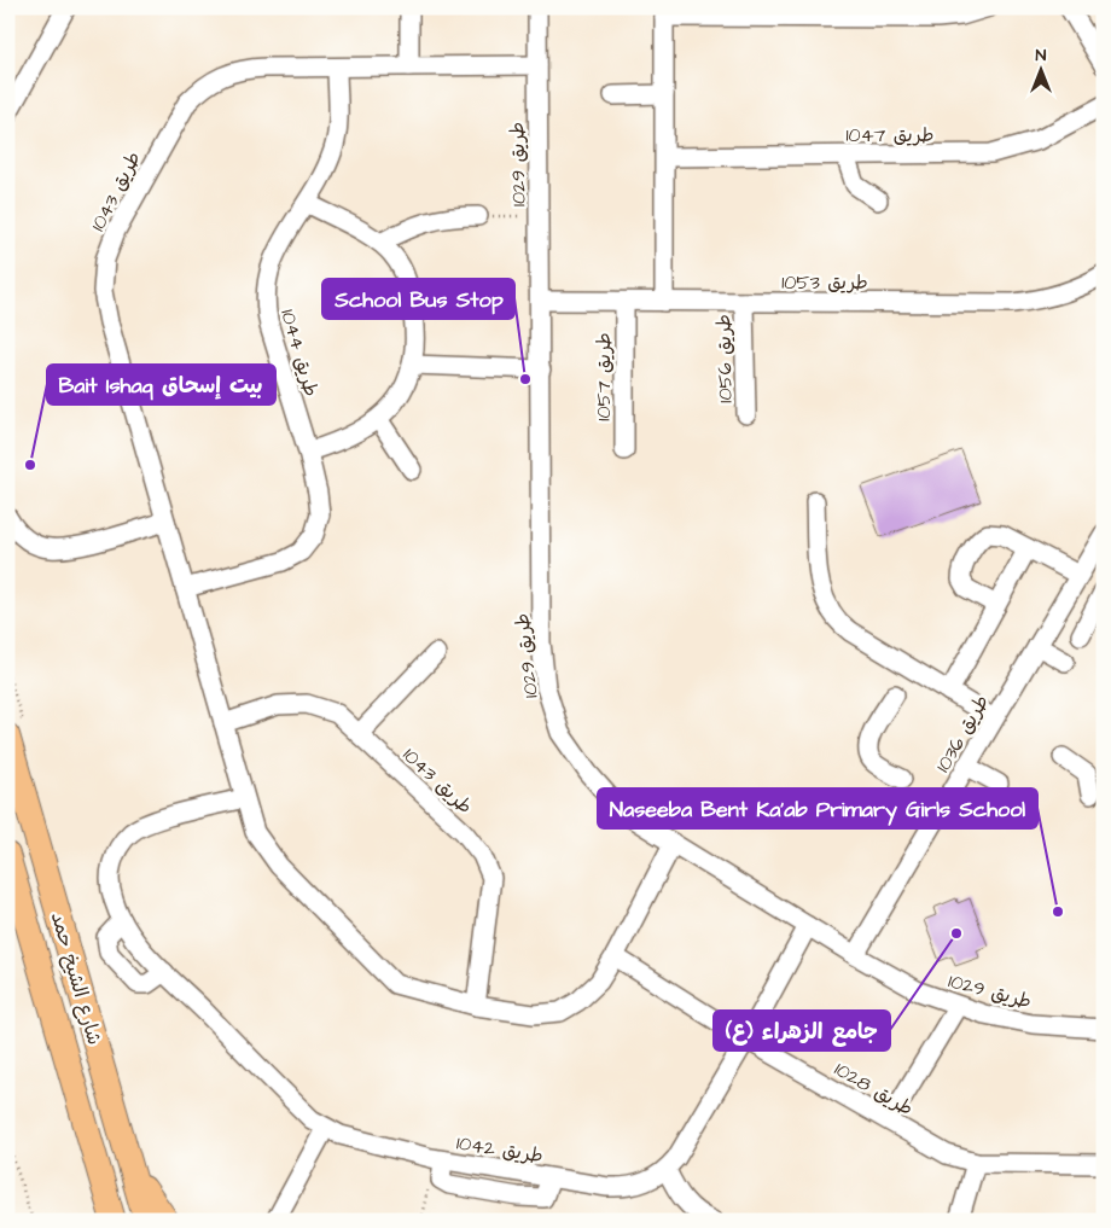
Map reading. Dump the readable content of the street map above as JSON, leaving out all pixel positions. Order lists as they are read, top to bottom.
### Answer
{
  "streets": {
    "main road": ["شارع الشيخ حمد"],
    "street": [
      "طريق 1047",
      "طريق 1029",
      "طريق 1043",
      "طريق 1053",
      "طريق 1044",
      "طريق 1056",
      "طريق 1057",
      "طريق 1036",
      "طريق 1028",
      "طريق 1042"
    ]
  },
  "crossings": [
    ["طريق 1029", "طريق 1043"],
    ["طريق 1029", "طريق 1053"],
    ["طريق 1029", "طريق 1036"],
    ["طريق 1029", "طريق 1042"],
    ["طريق 1043", "طريق 1044"],
    ["طريق 1043", "طريق 1028"],
    ["طريق 1043", "طريق 1042"],
    ["طريق 1053", "طريق 1056"],
    ["طريق 1053", "طريق 1057"],
    ["طريق 1028", "طريق 1042"]
  ],
  "places": [
    "School Bus Stop",
    "Bait Ishaq بيت إسحاق",
    "Naseeba Bent Ka'ab Primary Girls School",
    "جامع الزهراء (ع)"
  ],
  "north": "top"
}
